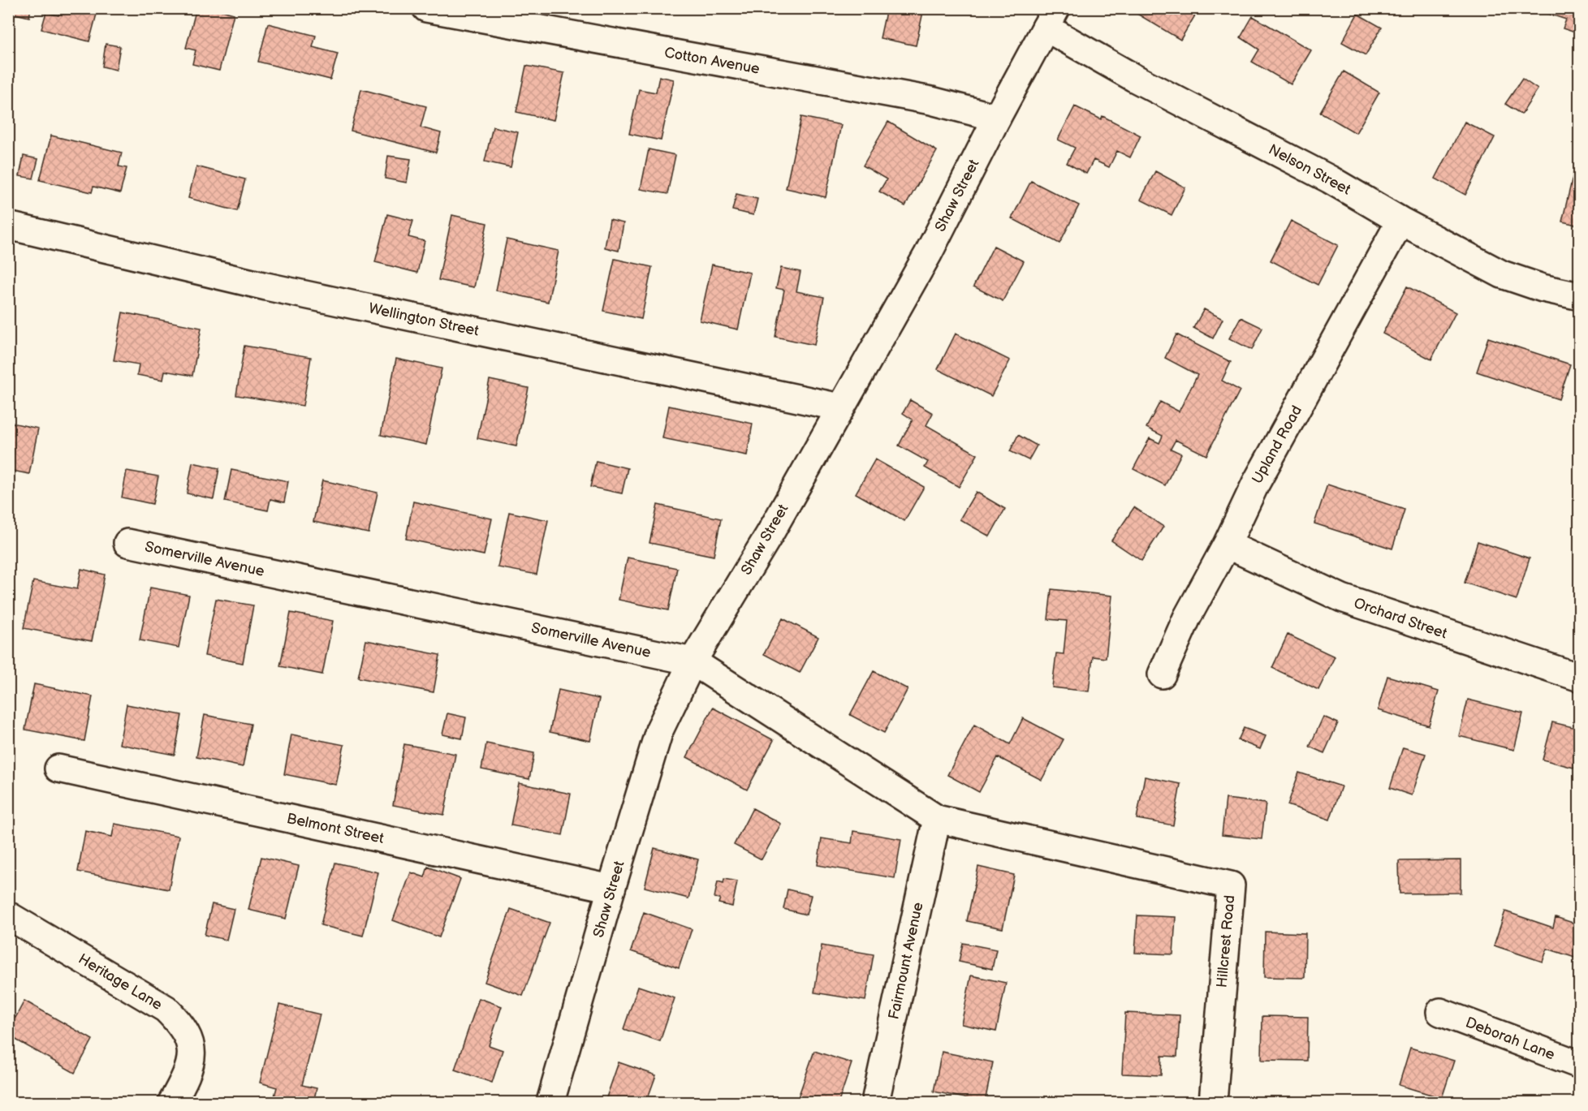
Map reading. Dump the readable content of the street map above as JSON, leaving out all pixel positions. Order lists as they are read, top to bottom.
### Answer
{
  "streets": {
    "street": [
      "Cotton Avenue",
      "Nelson Street",
      "Shaw Street",
      "Wellington Street",
      "Upland Road",
      "Somerville Avenue",
      "Orchard Street",
      "Belmont Street",
      "Hillcrest Road",
      "Fairmount Avenue",
      "Heritage Lane",
      "Deborah Lane"
    ]
  },
  "crossings": [
    ["Cotton Avenue", "Shaw Street"],
    ["Nelson Street", "Shaw Street"],
    ["Nelson Street", "Upland Road"],
    ["Shaw Street", "Wellington Street"],
    ["Shaw Street", "Somerville Avenue"],
    ["Shaw Street", "Belmont Street"],
    ["Upland Road", "Orchard Street"],
    ["Somerville Avenue", "Hillcrest Road"],
    ["Somerville Avenue", "Fairmount Avenue"]
  ]
}
